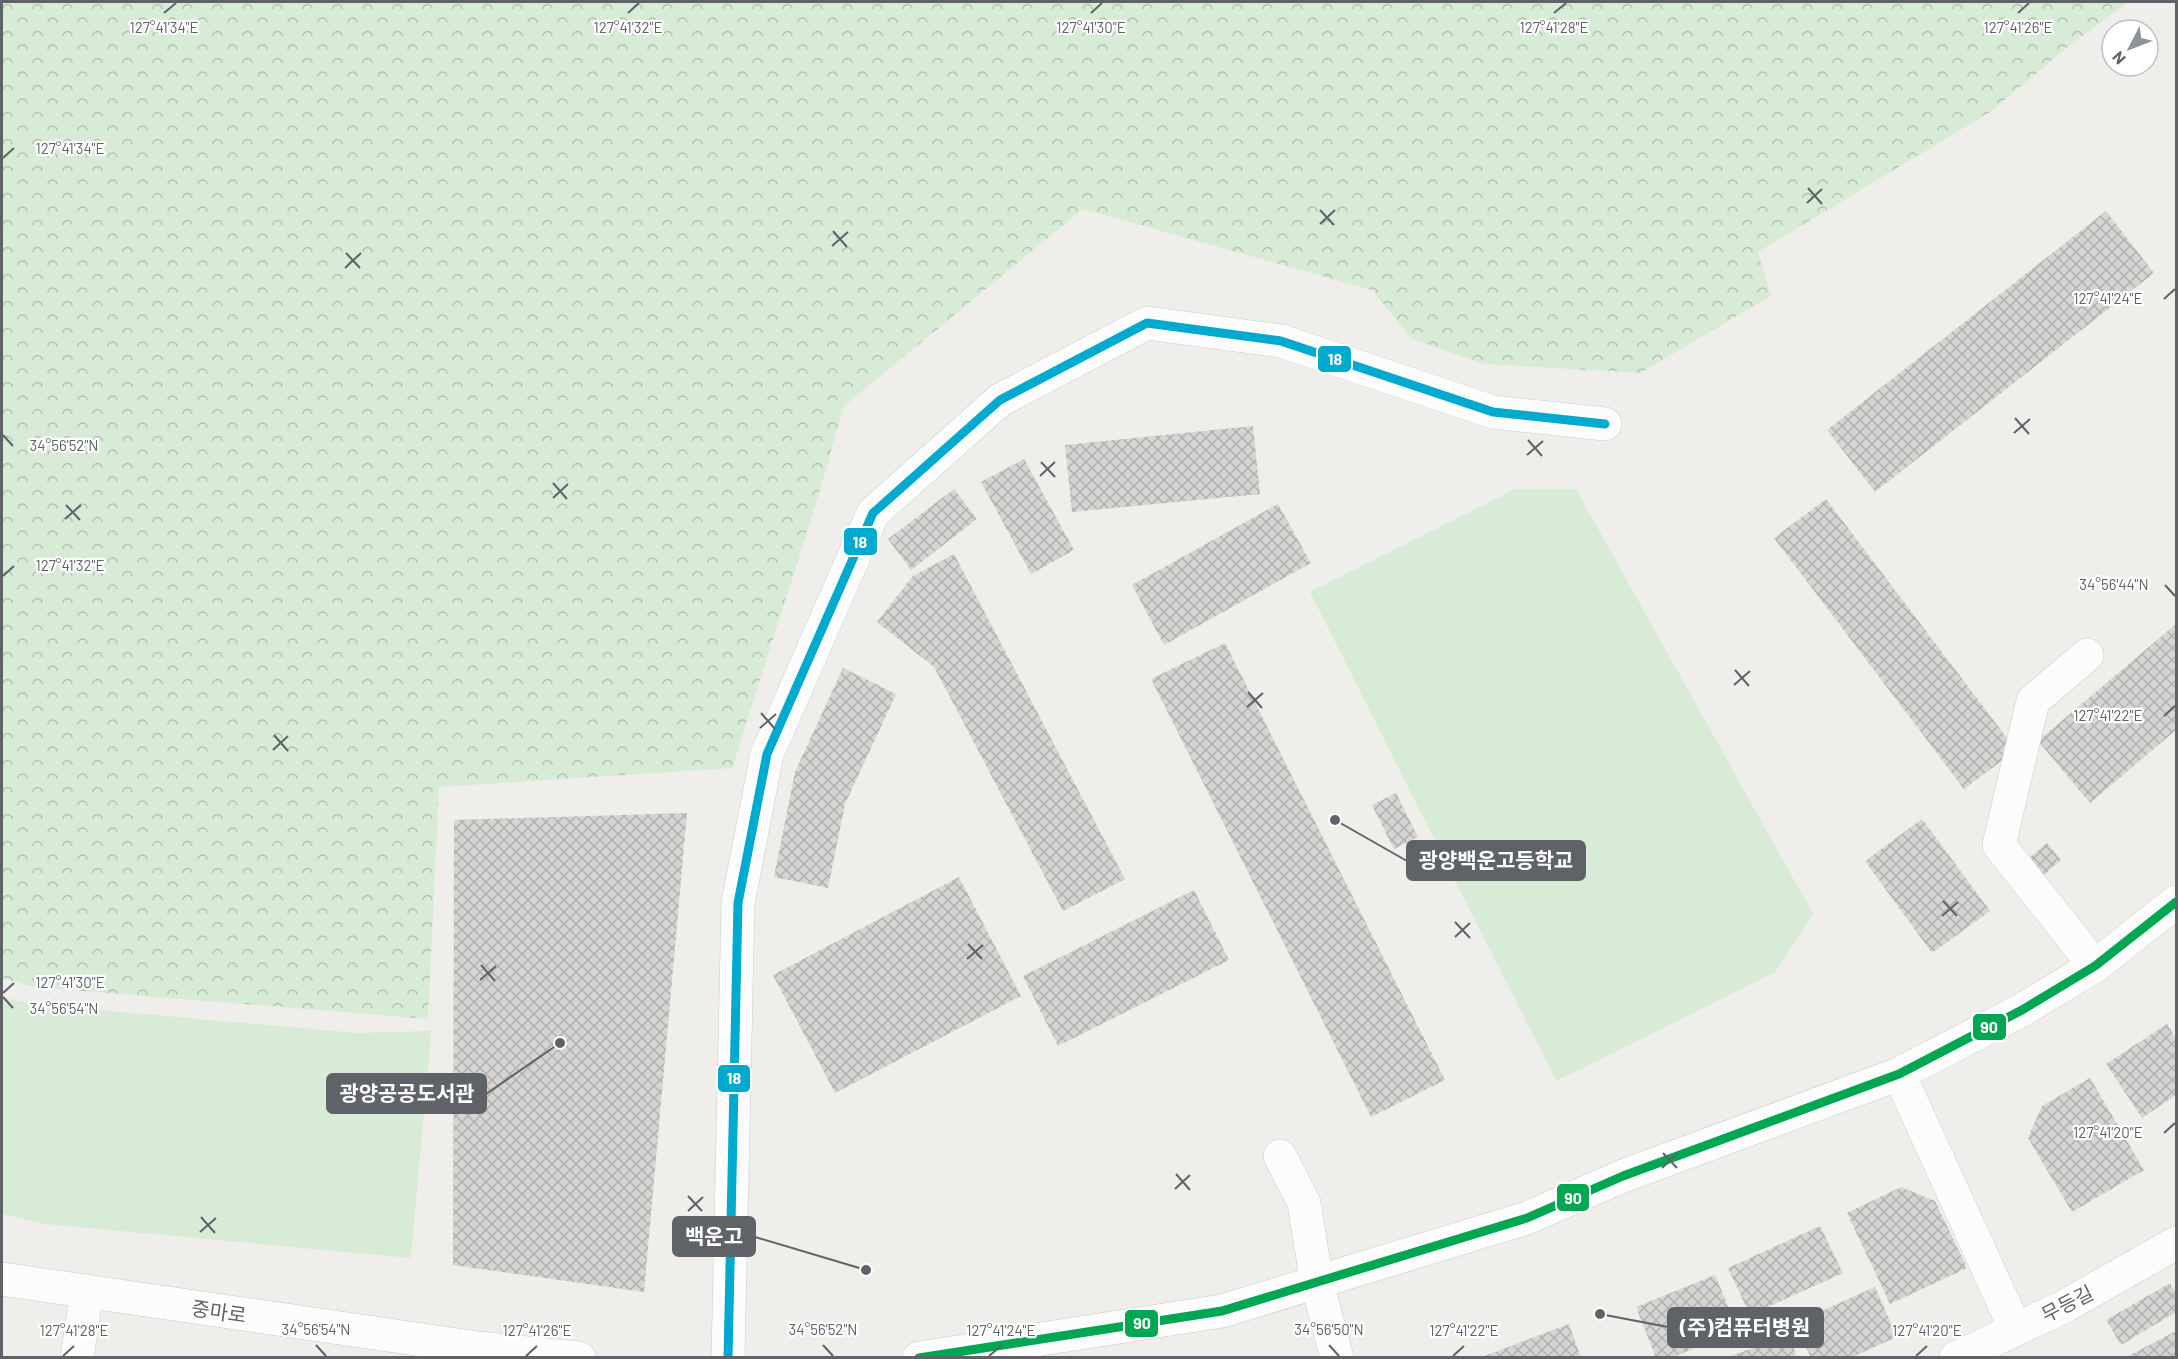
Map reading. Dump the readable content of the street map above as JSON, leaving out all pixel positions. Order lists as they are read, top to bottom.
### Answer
{
  "streets": {
    "street": ["무등길", "중마로"]
  },
  "places": [
    "광양백운고등학교",
    "광양공공도서관",
    "백운고",
    "(주)컴퓨터병원"
  ],
  "lines": ["transit line 18", "transit line 90"],
  "north": "bottom left",
  "coordinates": [
    "127°41'34\"E",
    "127°41'32\"E",
    "127°41'30\"E",
    "127°41'28\"E",
    "127°41'26\"E",
    "127°41'24\"E",
    "34°56'52\"N",
    "34°56'44\"N",
    "127°41'22\"E",
    "34°56'54\"N",
    "127°41'20\"E",
    "34°56'50\"N"
  ]
}
